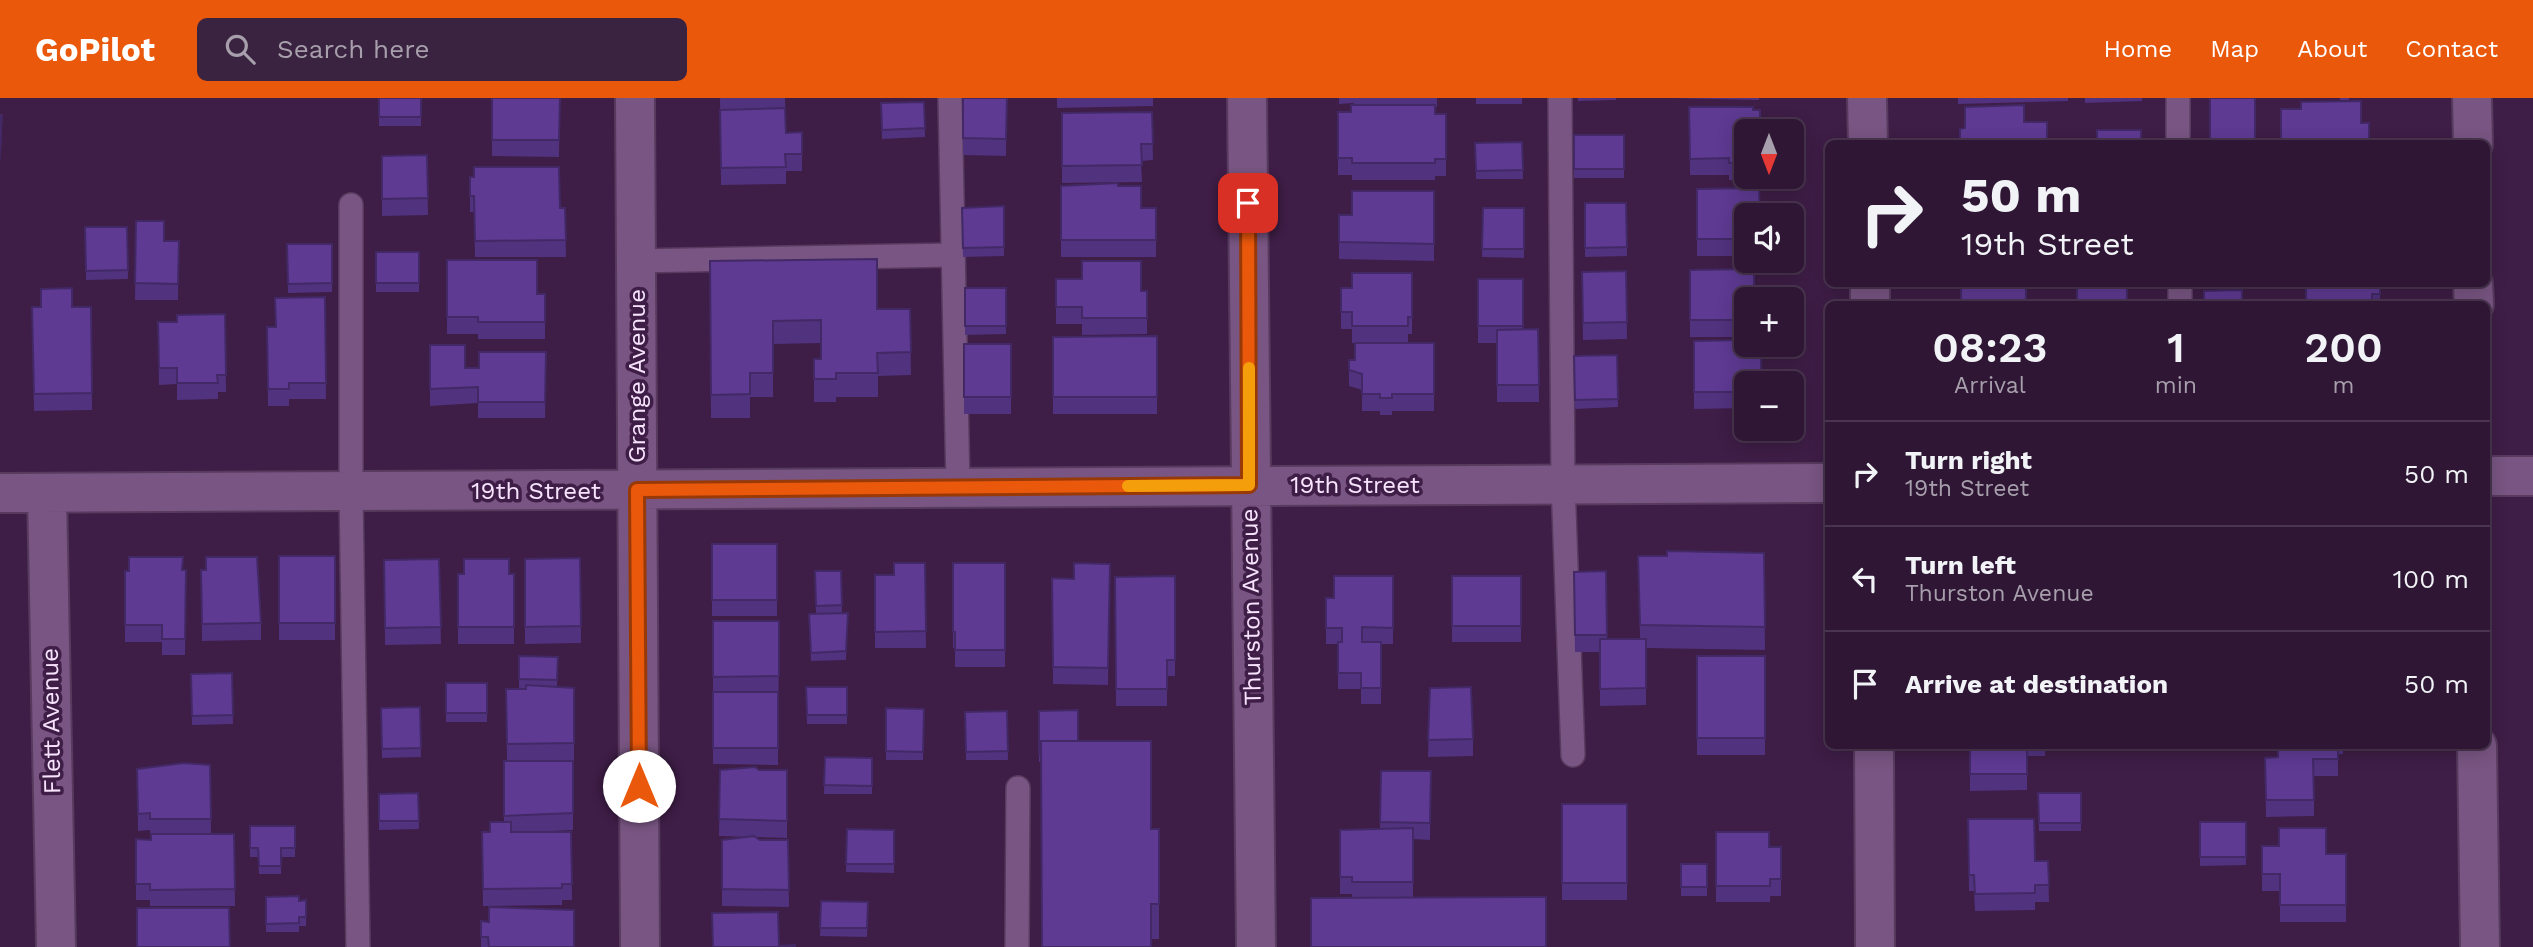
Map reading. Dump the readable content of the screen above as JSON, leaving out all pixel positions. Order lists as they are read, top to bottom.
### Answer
{
  "streets": {
    "street": [
      "Grange Avenue",
      "19th Street",
      "Thurston Avenue",
      "Flett Avenue"
    ]
  },
  "crossings": [
    ["Grange Avenue", "19th Street"],
    ["19th Street", "Thurston Avenue"],
    ["19th Street", "Flett Avenue"]
  ],
  "north": "bottom",
  "page": {
    "header": "GoPilot",
    "search": "Search here",
    "nav": [
      "Home",
      "Map",
      "About",
      "Contact"
    ],
    "map_buttons": ["+", "−"],
    "turn": ["50 m", "19th Street"],
    "eta": [
      "08:23",
      "Arrival",
      "1",
      "min",
      "200",
      "m"
    ],
    "list": [
      {
        "name": "Turn right",
        "note": "19th Street",
        "value": "50 m"
      },
      {
        "name": "Turn left",
        "note": "Thurston Avenue",
        "value": "100 m"
      },
      {
        "name": "Arrive at destination",
        "value": "50 m"
      }
    ]
  }
}
